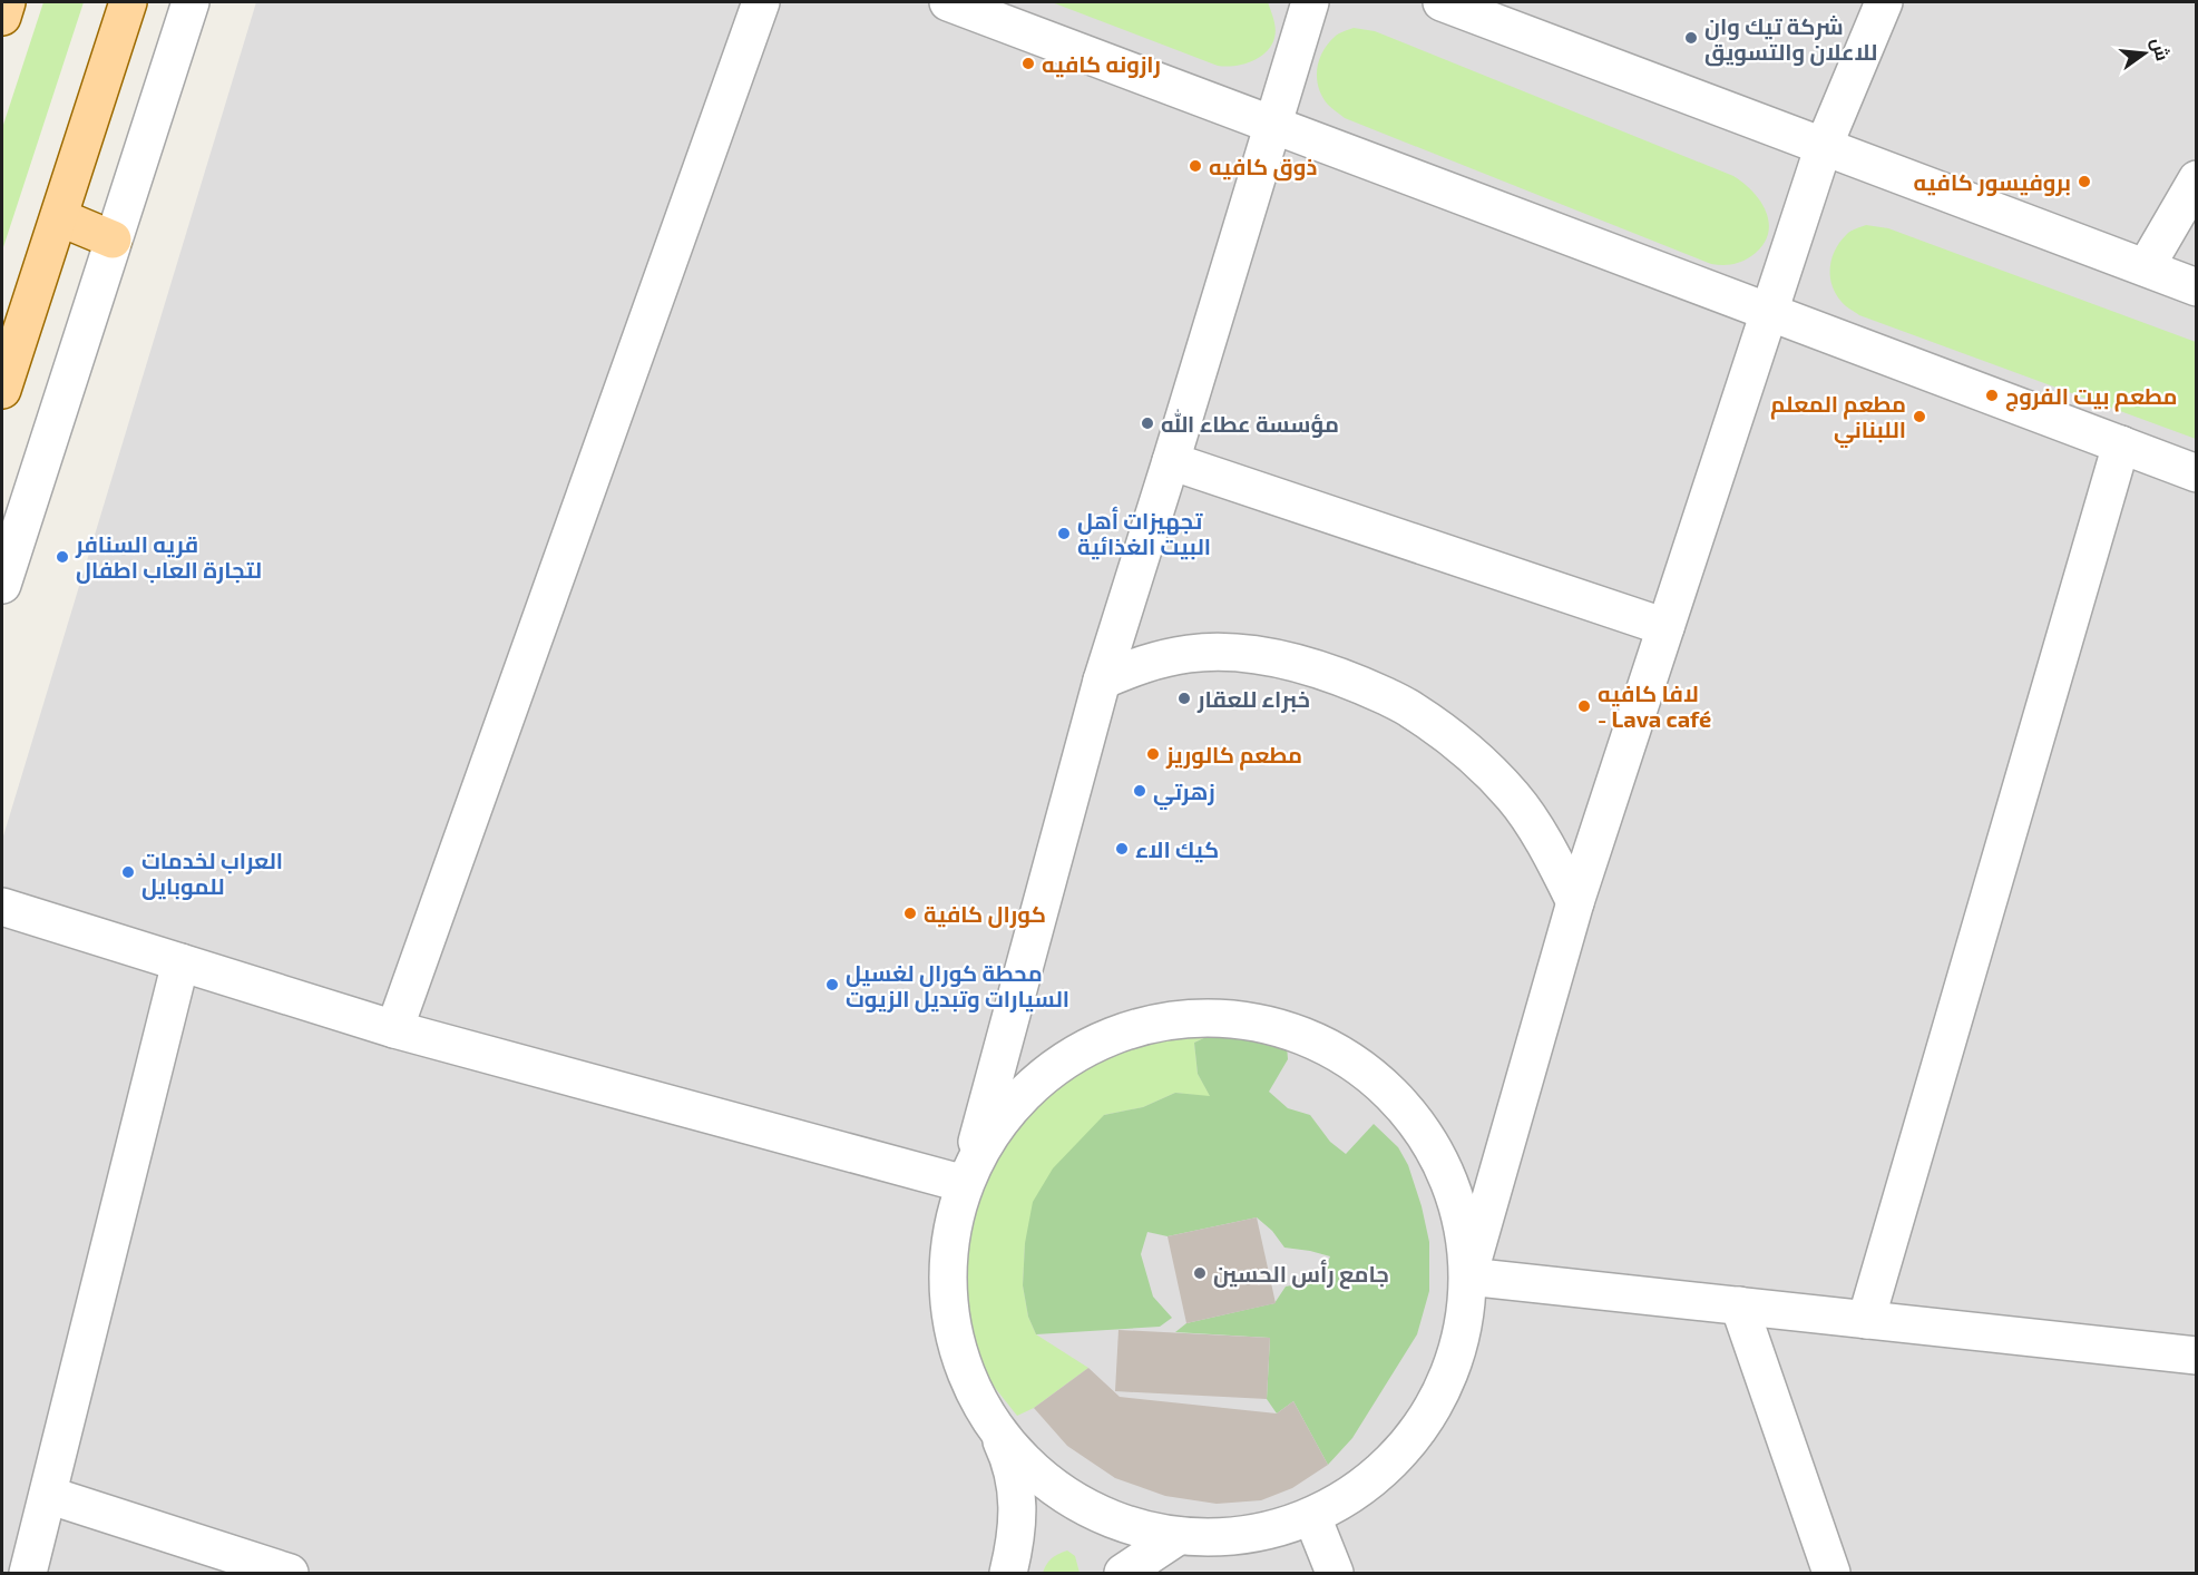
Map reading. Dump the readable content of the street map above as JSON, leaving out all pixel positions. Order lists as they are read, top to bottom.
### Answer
{
  "places": [
    "شركة تيك وان للاعلان والتسويق",
    "رازونه كافيه",
    "ذوق كافيه",
    "بروفيسور كافيه",
    "مطعم بيت الفروج",
    "مطعم المعلم اللبناني",
    "مؤسسة عطاء الله",
    "تجهيزات أهل البيت الغذائية",
    "قريه السنافر لتجارة العاب اطفال",
    "خبراء للعقار",
    "لافا كافيه - Lava café",
    "مطعم كالوريز",
    "زهرتي",
    "كيك الاء",
    "العراب لخدمات للموبايل",
    "كورال كافية",
    "محطة كورال لغسيل السيارات وتبديل الزيوت",
    "جامع رأس الحسين"
  ],
  "north": "right"
}
